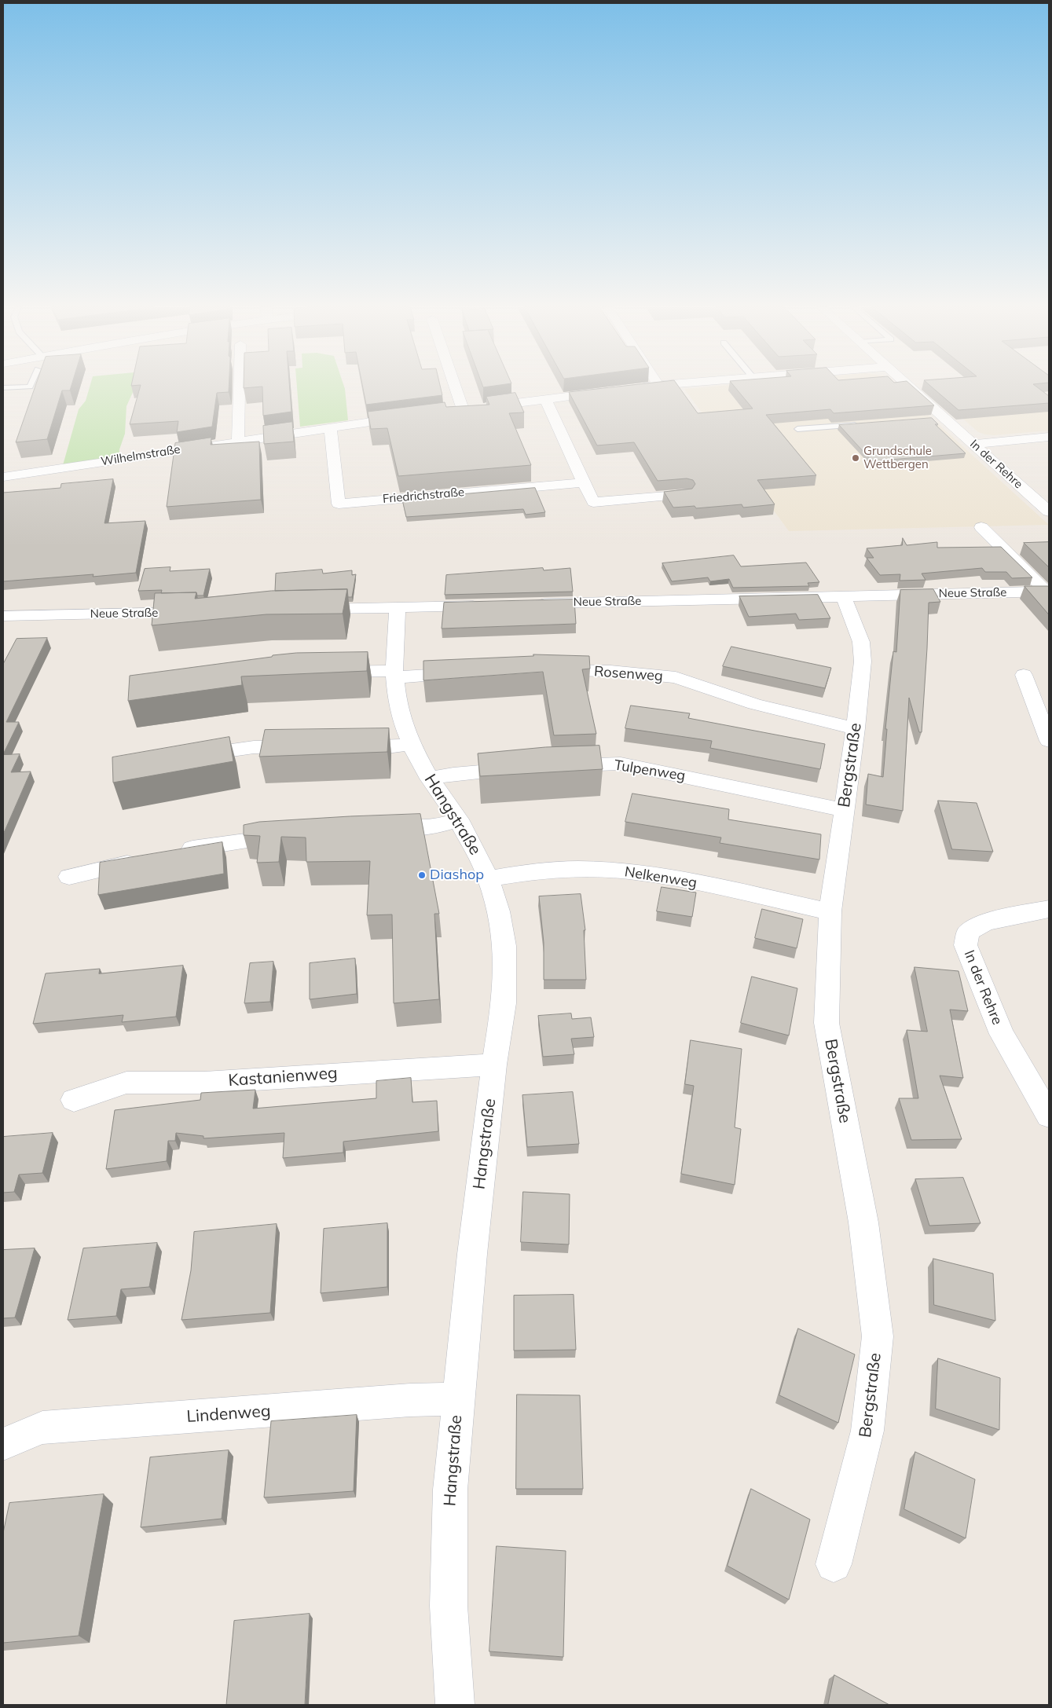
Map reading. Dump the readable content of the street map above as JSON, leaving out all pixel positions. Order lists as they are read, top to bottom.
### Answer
{
  "streets": {
    "street": [
      "Wilhelmstraße",
      "In der Rehre",
      "Friedrichstraße",
      "Neue Straße",
      "Rosenweg",
      "Bergstraße",
      "Tulpenweg",
      "Hangstraße",
      "Nelkenweg",
      "Kastanienweg",
      "Lindenweg"
    ]
  },
  "crossings": [
    ["Wilhelmstraße", "Friedrichstraße"],
    ["Neue Straße", "Bergstraße"],
    ["Rosenweg", "Bergstraße"],
    ["Bergstraße", "Tulpenweg"],
    ["Bergstraße", "Nelkenweg"],
    ["Hangstraße", "Nelkenweg"],
    ["Hangstraße", "Kastanienweg"],
    ["Hangstraße", "Lindenweg"]
  ],
  "places": ["Grundschule Wettbergen", "Diashop"]
}
